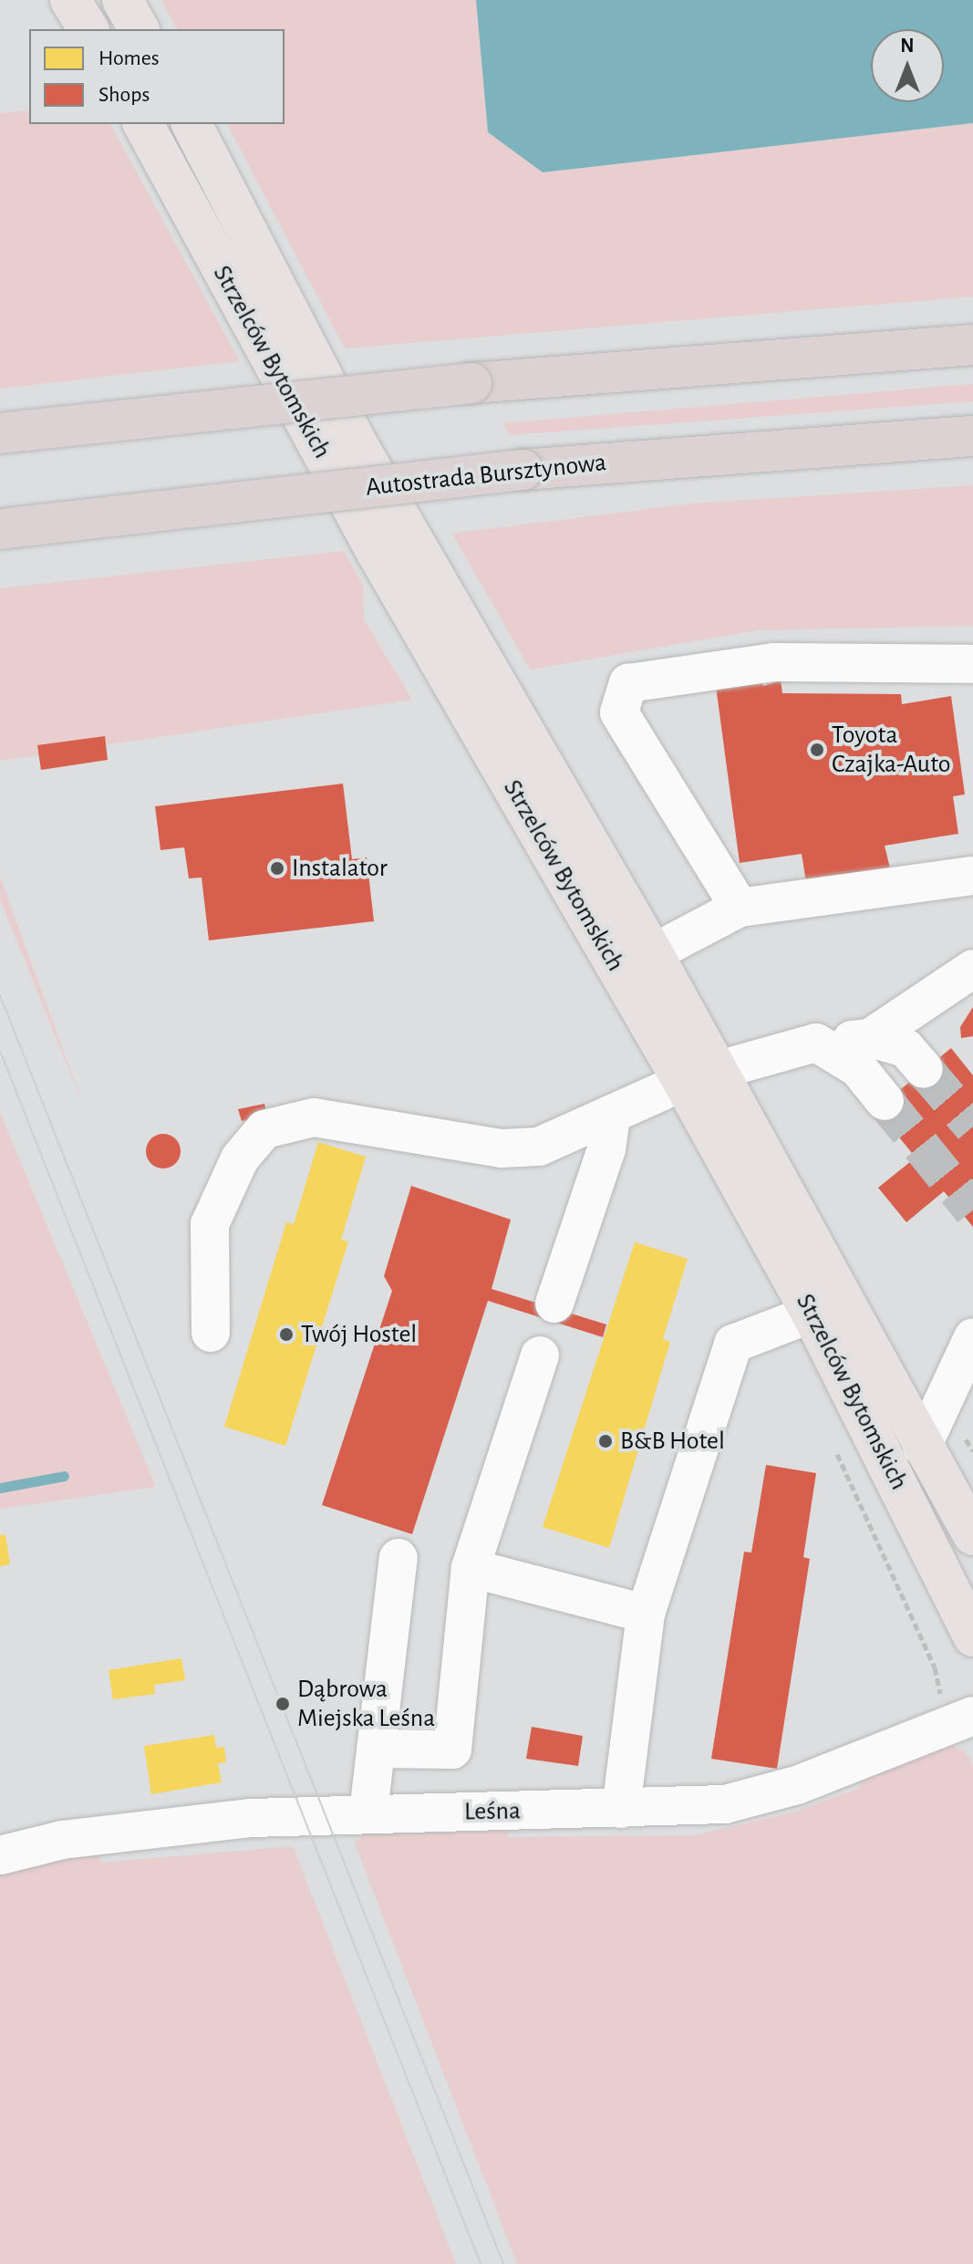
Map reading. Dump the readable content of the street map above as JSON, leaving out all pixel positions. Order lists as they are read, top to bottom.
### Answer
{
  "streets": {
    "highway": ["Autostrada Bursztynowa"],
    "main road": ["Strzelców Bytomskich"],
    "street": ["Leśna"]
  },
  "places": [
    "Toyota Czajka-Auto",
    "Instalator",
    "Twój Hostel",
    "B&B Hotel",
    "Dąbrowa Miejska Leśna"
  ],
  "legend": ["Homes", "Shops"],
  "north": "top"
}
